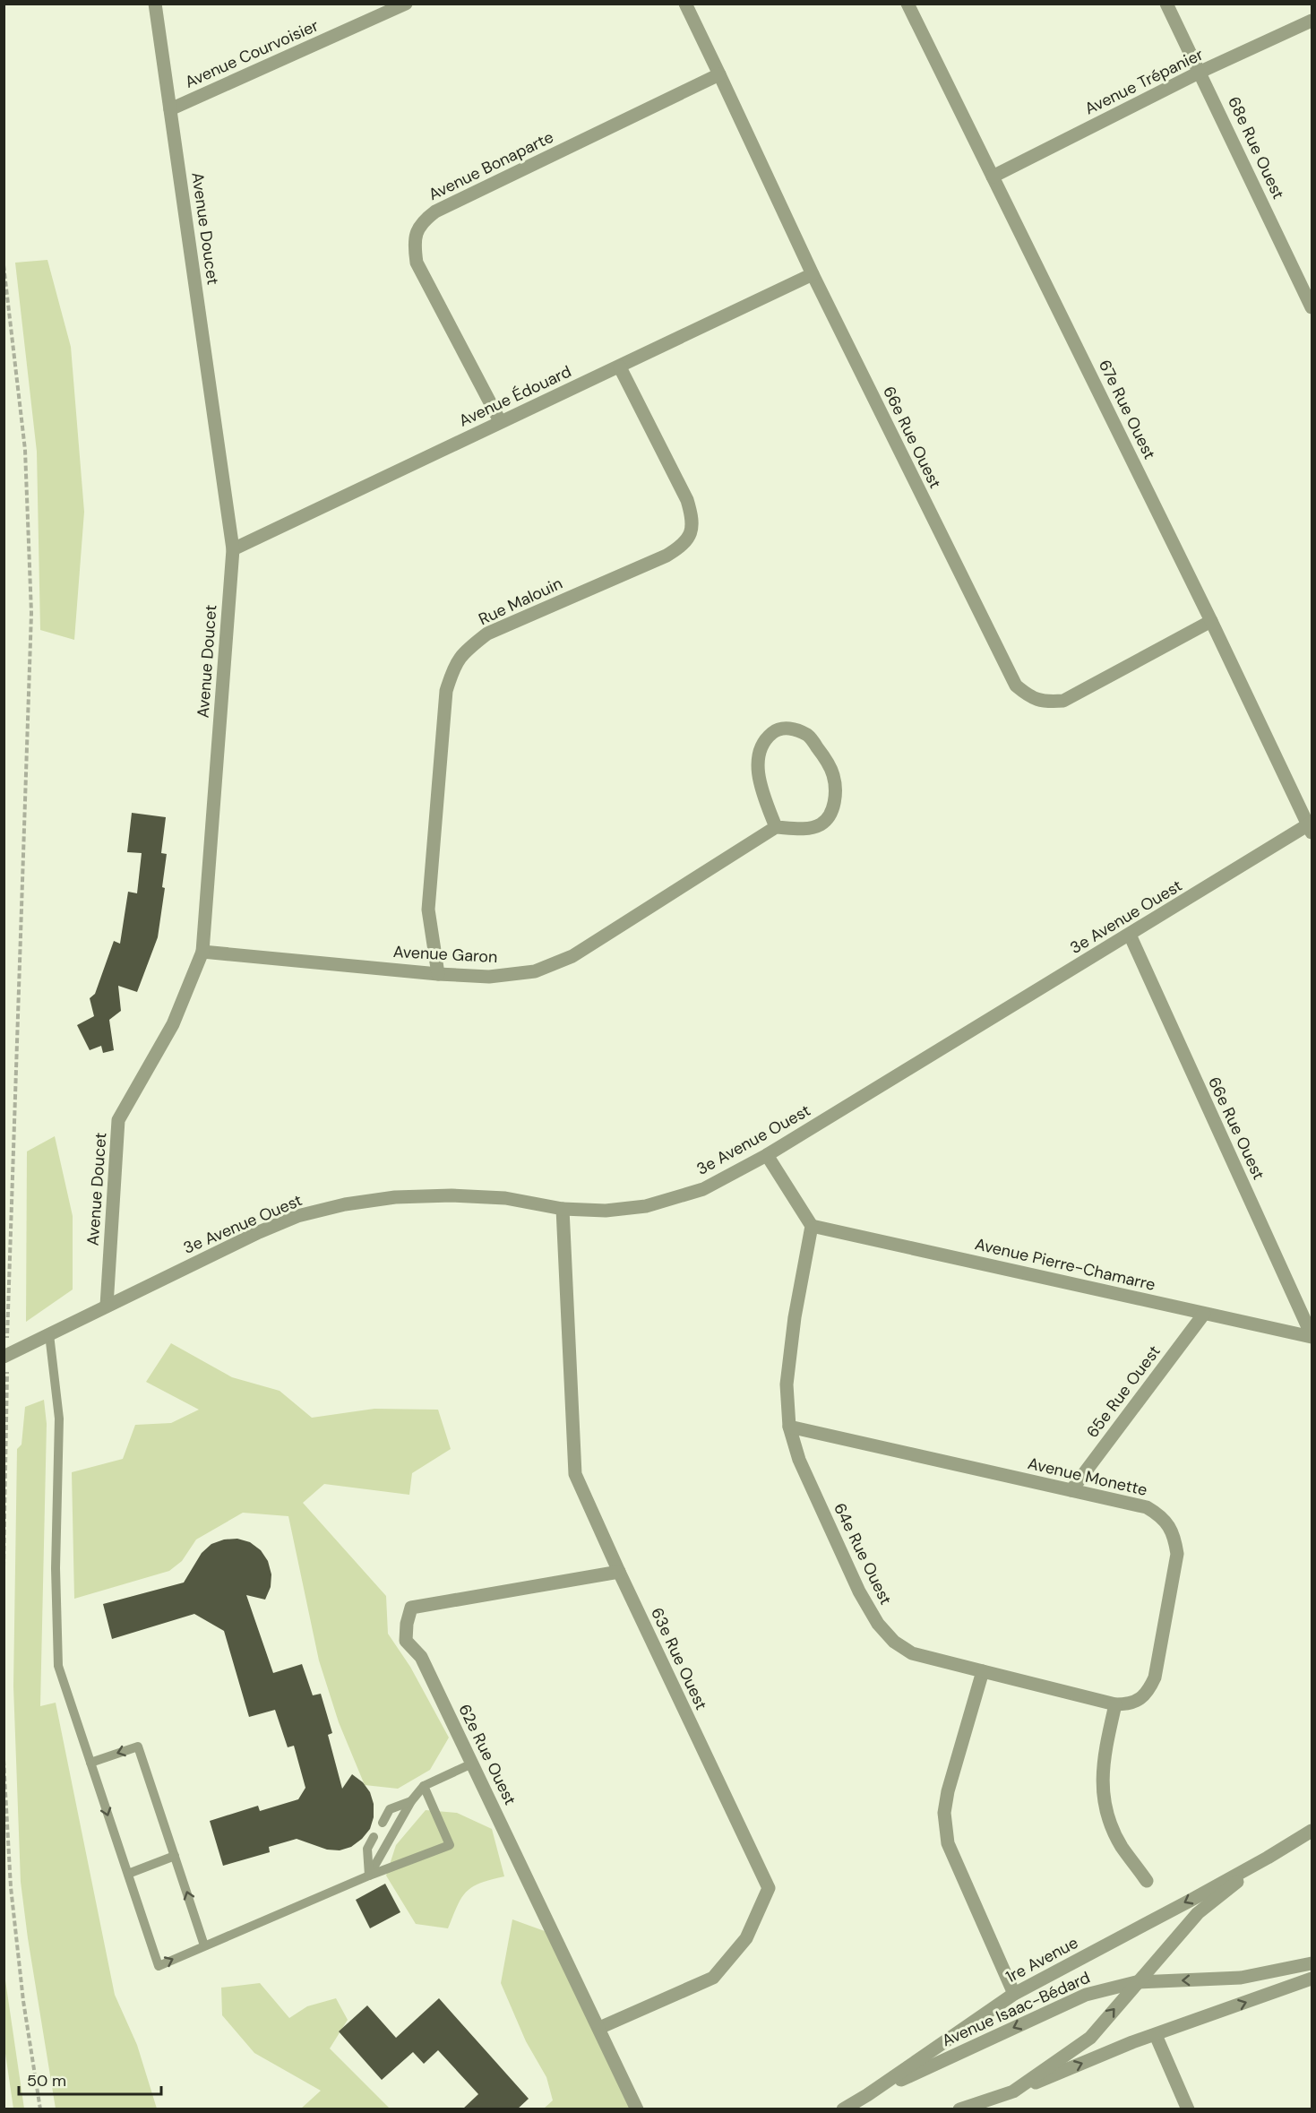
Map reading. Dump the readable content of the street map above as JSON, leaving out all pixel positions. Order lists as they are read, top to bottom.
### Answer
{
  "streets": {
    "street": [
      "Avenue Courvoisier",
      "Avenue Trépanier",
      "68e Rue Ouest",
      "Avenue Bonaparte",
      "Avenue Doucet",
      "Avenue Édouard",
      "67e Rue Ouest",
      "66e Rue Ouest",
      "Rue Malouin",
      "3e Avenue Ouest",
      "Avenue Garon",
      "Avenue Pierre-Chamarre",
      "65e Rue Ouest",
      "Avenue Monette",
      "64e Rue Ouest",
      "63e Rue Ouest",
      "62e Rue Ouest",
      "1re Avenue",
      "Avenue Isaac-Bédard"
    ]
  },
  "crossings": [
    ["Avenue Courvoisier", "Avenue Doucet"],
    ["Avenue Trépanier", "68e Rue Ouest"],
    ["Avenue Trépanier", "67e Rue Ouest"],
    ["Avenue Bonaparte", "Avenue Édouard"],
    ["Avenue Bonaparte", "66e Rue Ouest"],
    ["Avenue Doucet", "Avenue Édouard"],
    ["Avenue Doucet", "3e Avenue Ouest"],
    ["Avenue Doucet", "Avenue Garon"],
    ["Avenue Édouard", "66e Rue Ouest"],
    ["Avenue Édouard", "Rue Malouin"],
    ["67e Rue Ouest", "66e Rue Ouest"],
    ["67e Rue Ouest", "3e Avenue Ouest"],
    ["66e Rue Ouest", "3e Avenue Ouest"],
    ["66e Rue Ouest", "Avenue Pierre-Chamarre"],
    ["Rue Malouin", "Avenue Garon"],
    ["3e Avenue Ouest", "63e Rue Ouest"],
    ["Avenue Pierre-Chamarre", "65e Rue Ouest"],
    ["Avenue Pierre-Chamarre", "64e Rue Ouest"],
    ["65e Rue Ouest", "Avenue Monette"],
    ["Avenue Monette", "64e Rue Ouest"],
    ["63e Rue Ouest", "62e Rue Ouest"],
    ["1re Avenue", "Avenue Isaac-Bédard"]
  ],
  "scale_bar": "50 m"
}
